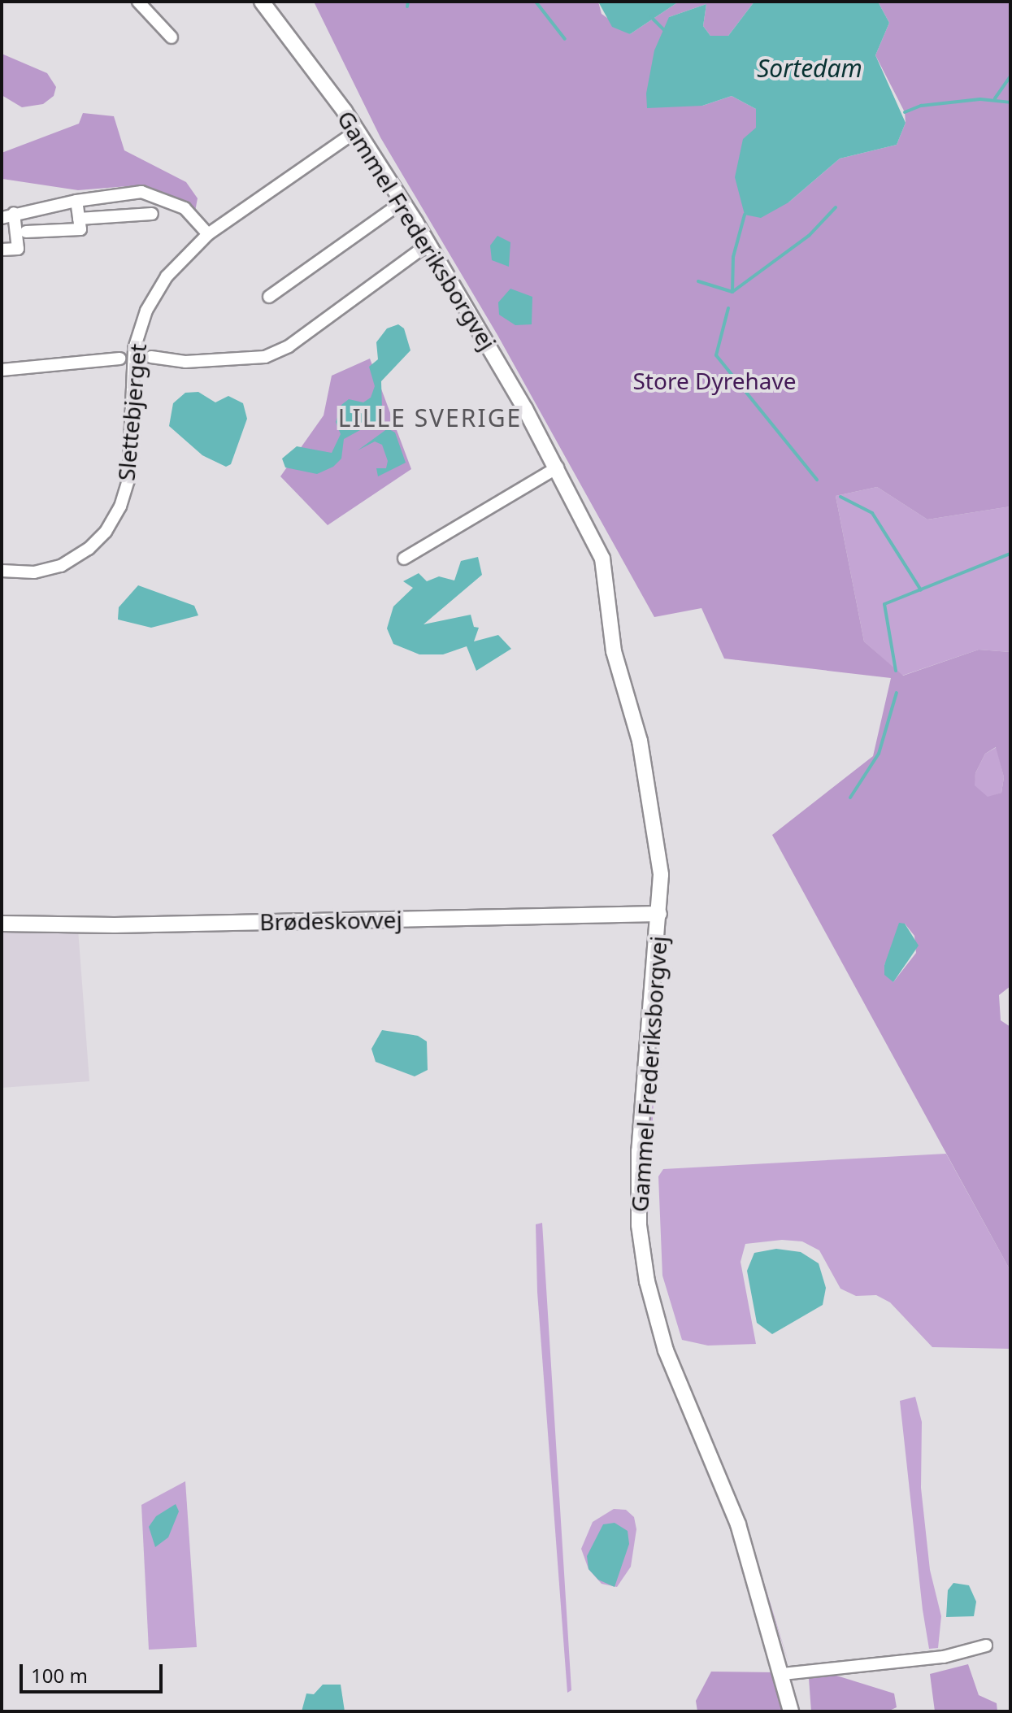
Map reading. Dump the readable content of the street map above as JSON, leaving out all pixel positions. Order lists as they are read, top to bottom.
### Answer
{
  "streets": {
    "street": ["Gammel Frederiksborgvej", "Slettebjerget", "Brødeskovvej"]
  },
  "crossings": [
    ["Gammel Frederiksborgvej", "Slettebjerget"],
    ["Gammel Frederiksborgvej", "Brødeskovvej"]
  ],
  "districts": ["LILLE SVERIGE"],
  "water": ["Sortedam"],
  "parks": ["Store Dyrehave"],
  "scale_bar": "100 m"
}
